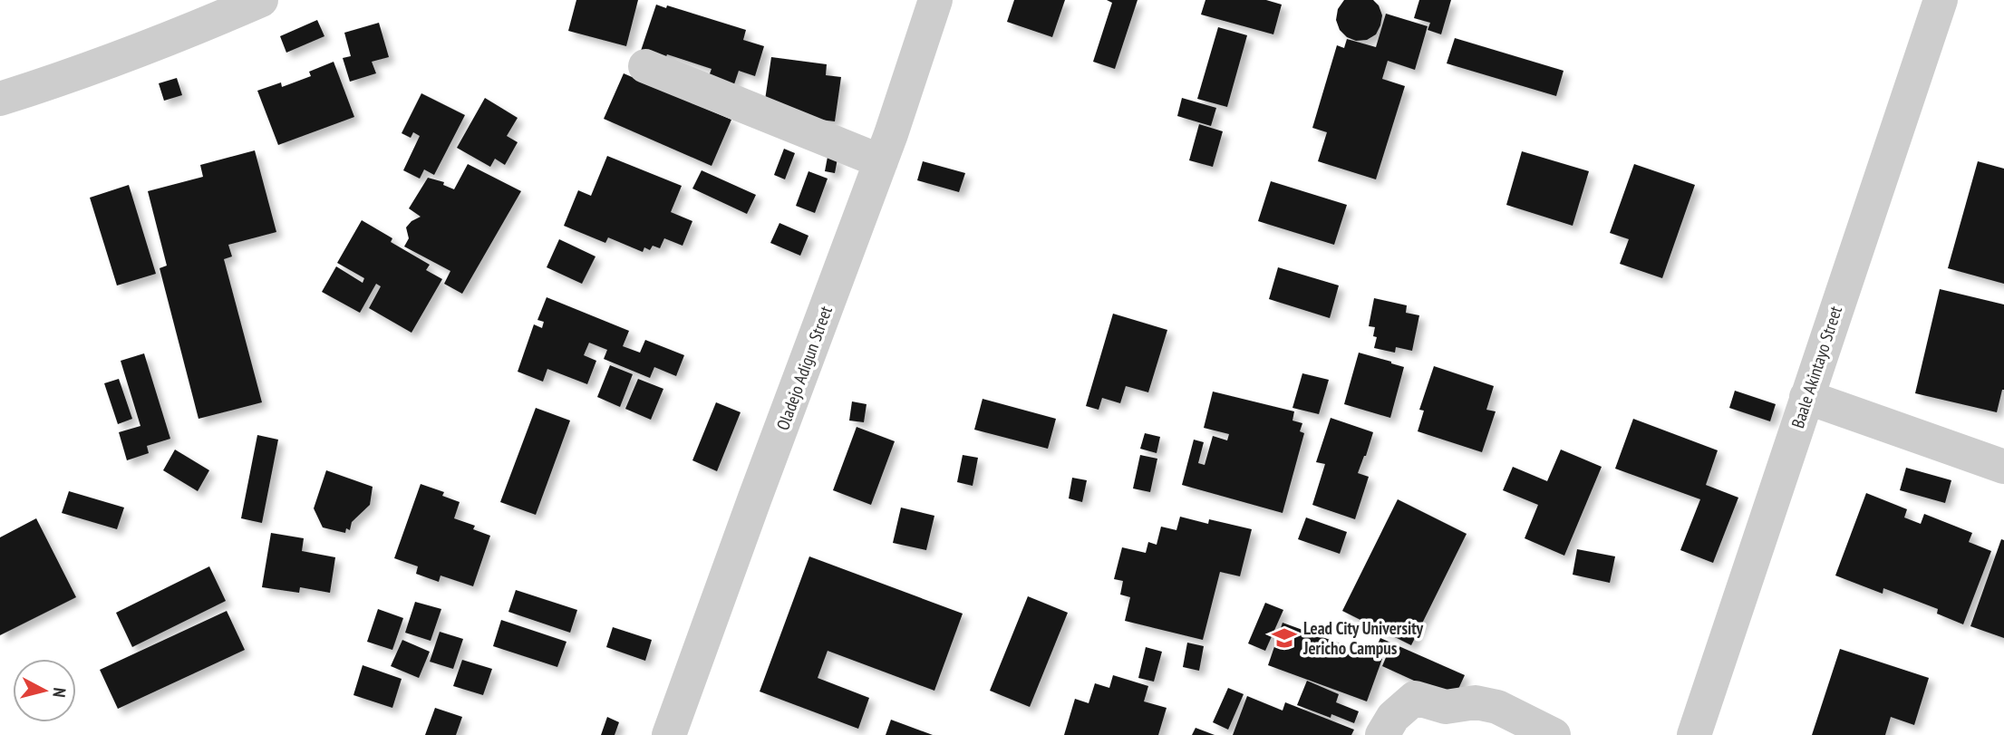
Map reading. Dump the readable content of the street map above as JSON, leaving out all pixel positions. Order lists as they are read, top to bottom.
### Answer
{
  "streets": {
    "street": ["Baale Akintayo Street", "Oladejo Adigun Street"]
  },
  "places": {
    "school or university": ["Lead City University Jericho Campus"]
  },
  "north": "right"
}
